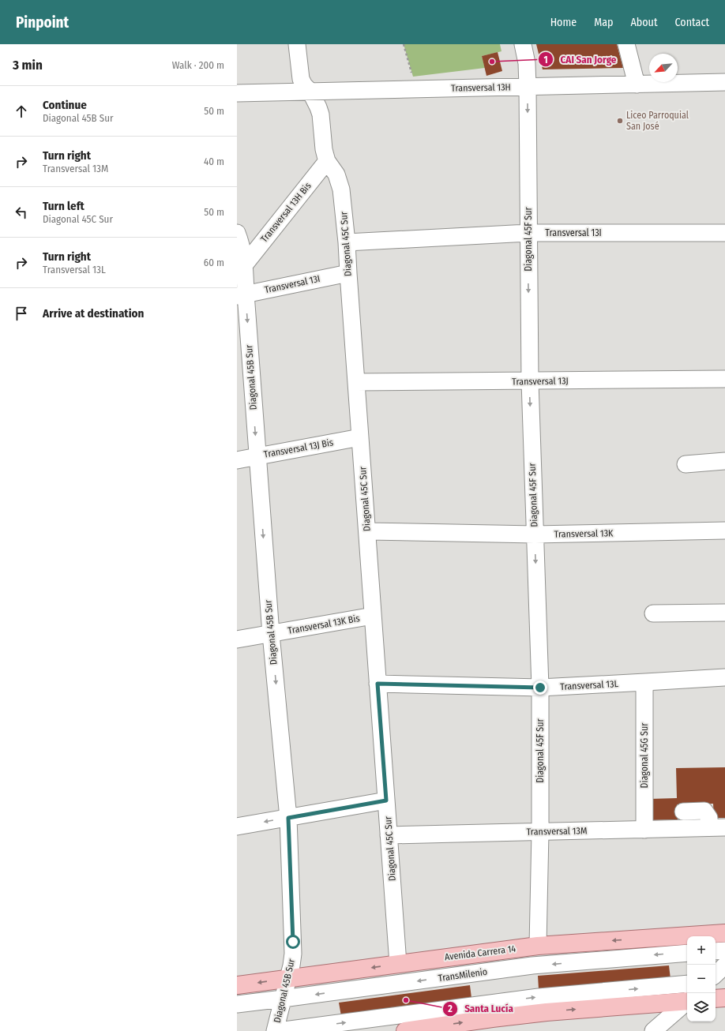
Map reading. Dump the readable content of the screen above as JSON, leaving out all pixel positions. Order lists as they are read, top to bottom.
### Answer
{
  "streets": {
    "main road": ["Avenida Carrera 14"],
    "street": [
      "Transversal 13H",
      "Transversal 13H Bis",
      "Transversal 13I",
      "Diagonal 45F Sur",
      "Diagonal 45C Sur",
      "Diagonal 45B Sur",
      "Transversal 13J",
      "Transversal 13J Bis",
      "Transversal 13K",
      "Transversal 13K Bis",
      "Transversal 13L",
      "Diagonal 45G Sur",
      "Transversal 13M",
      "TransMilenio"
    ]
  },
  "crossings": [
    ["Transversal 13H", "Diagonal 45F Sur"],
    ["Transversal 13H", "Diagonal 45C Sur"],
    ["Transversal 13H Bis", "Diagonal 45C Sur"],
    ["Transversal 13H Bis", "Diagonal 45B Sur"],
    ["Transversal 13I", "Diagonal 45F Sur"],
    ["Transversal 13I", "Diagonal 45C Sur"],
    ["Transversal 13I", "Diagonal 45B Sur"],
    ["Diagonal 45F Sur", "Transversal 13J"],
    ["Diagonal 45F Sur", "Transversal 13K"],
    ["Diagonal 45F Sur", "Transversal 13L"],
    ["Diagonal 45F Sur", "Transversal 13M"],
    ["Diagonal 45F Sur", "Avenida Carrera 14"],
    ["Diagonal 45C Sur", "Transversal 13J"],
    ["Diagonal 45C Sur", "Transversal 13J Bis"],
    ["Diagonal 45C Sur", "Transversal 13K"],
    ["Diagonal 45C Sur", "Transversal 13K Bis"],
    ["Diagonal 45C Sur", "Transversal 13L"],
    ["Diagonal 45C Sur", "Transversal 13M"],
    ["Diagonal 45C Sur", "Avenida Carrera 14"],
    ["Diagonal 45B Sur", "Transversal 13J Bis"],
    ["Diagonal 45B Sur", "Transversal 13K Bis"],
    ["Diagonal 45B Sur", "Avenida Carrera 14"],
    ["Diagonal 45B Sur", "TransMilenio"],
    ["Transversal 13L", "Diagonal 45G Sur"],
    ["Diagonal 45G Sur", "Transversal 13M"]
  ],
  "one_way": ["Diagonal 45F Sur", "Diagonal 45B Sur"],
  "places": ["CAI San Jorge", "Liceo Parroquial San José", "Santa Lucía"],
  "north": "bottom left",
  "page": {
    "header": "Pinpoint",
    "nav": [
      "Home",
      "Map",
      "About",
      "Contact"
    ],
    "heading": ["3 min", "Walk · 200 m"],
    "list": [
      ["Continue", "Diagonal 45B Sur", "50 m"],
      ["Turn right", "Transversal 13M", "40 m"],
      ["Turn left", "Diagonal 45C Sur", "50 m"],
      ["Turn right", "Transversal 13L", "60 m"],
      "Arrive at destination"
    ],
    "map_buttons": ["+", "−"]
  }
}
